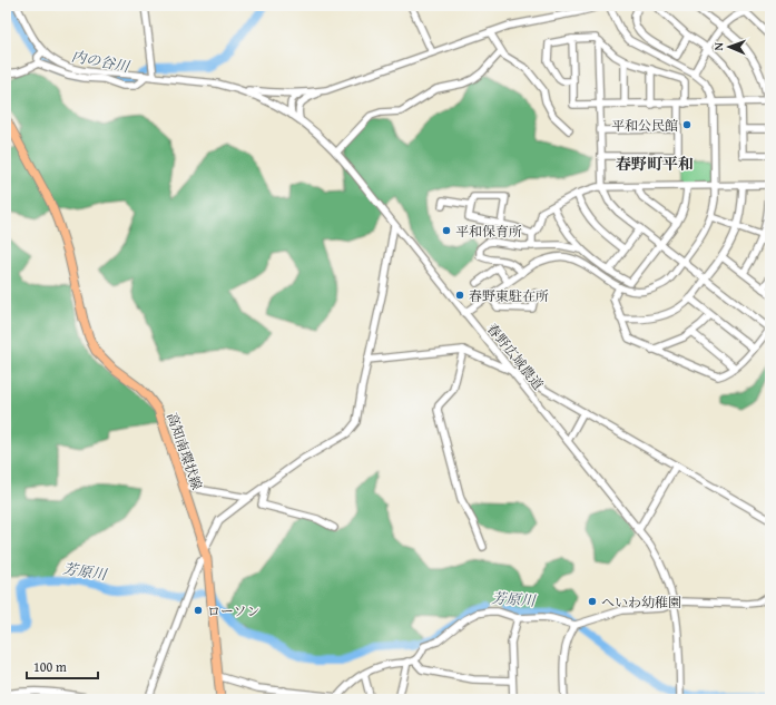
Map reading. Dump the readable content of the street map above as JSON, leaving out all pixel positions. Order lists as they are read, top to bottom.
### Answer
{
  "streets": {
    "main road": ["高知南環状線"],
    "street": ["春野広域農道"]
  },
  "districts": ["春野町平和"],
  "water": ["内の谷川", "芳原川"],
  "places": [
    "平和公民館",
    "平和保育所",
    "春野東駐在所",
    "へいわ幼稚園",
    "ローソン"
  ],
  "scale_bar": "100 m",
  "north": "left"
}
